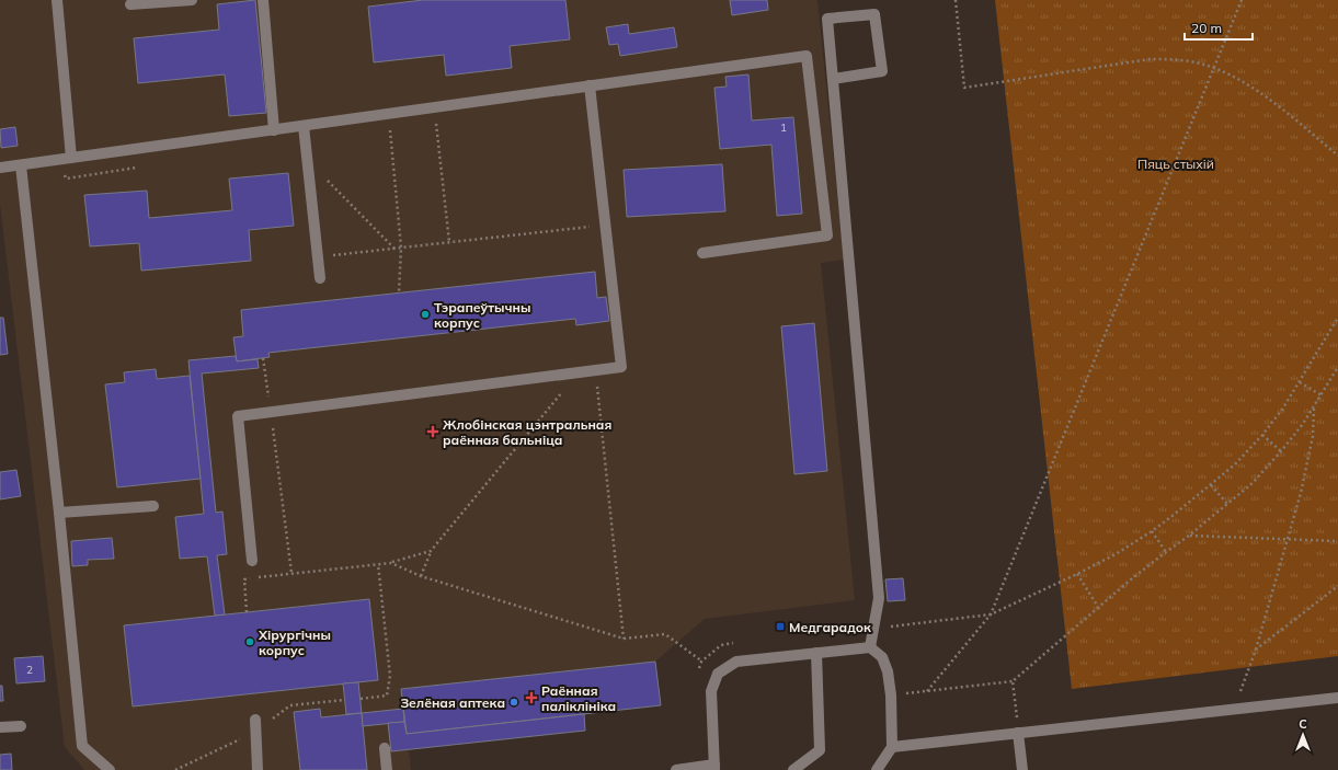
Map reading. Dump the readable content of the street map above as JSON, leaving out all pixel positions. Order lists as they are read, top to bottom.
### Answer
{
  "parks": ["Пяць стыхій"],
  "places": {
    "other": ["Тэрапеўтычны корпус", "Хірургічны корпус", "Зелёная аптека"],
    "health": ["Жлобінская цэнтральная раённая бальніца", "Раённая паліклініка"],
    "transit": ["Медгарадок"]
  },
  "house_numbers": ["1", "2"],
  "scale_bar": "20 m",
  "north": "top"
}
